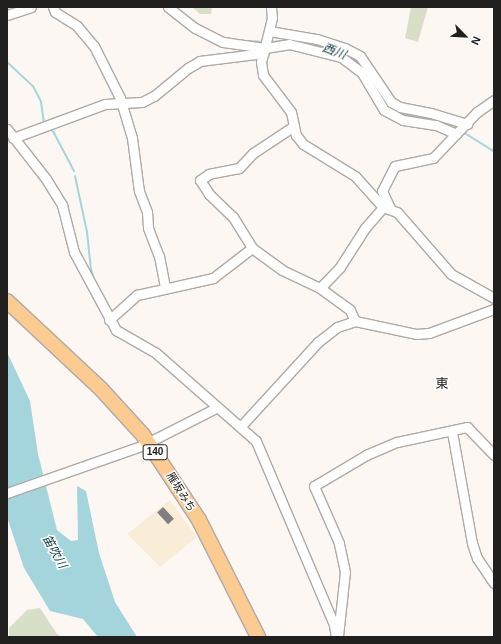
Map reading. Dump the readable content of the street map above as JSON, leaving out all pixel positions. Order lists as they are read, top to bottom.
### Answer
{
  "streets": {
    "highway": ["140", "雁坂みち"]
  },
  "districts": ["東"],
  "water": ["西川", "笛吹川"],
  "north": "bottom right"
}
